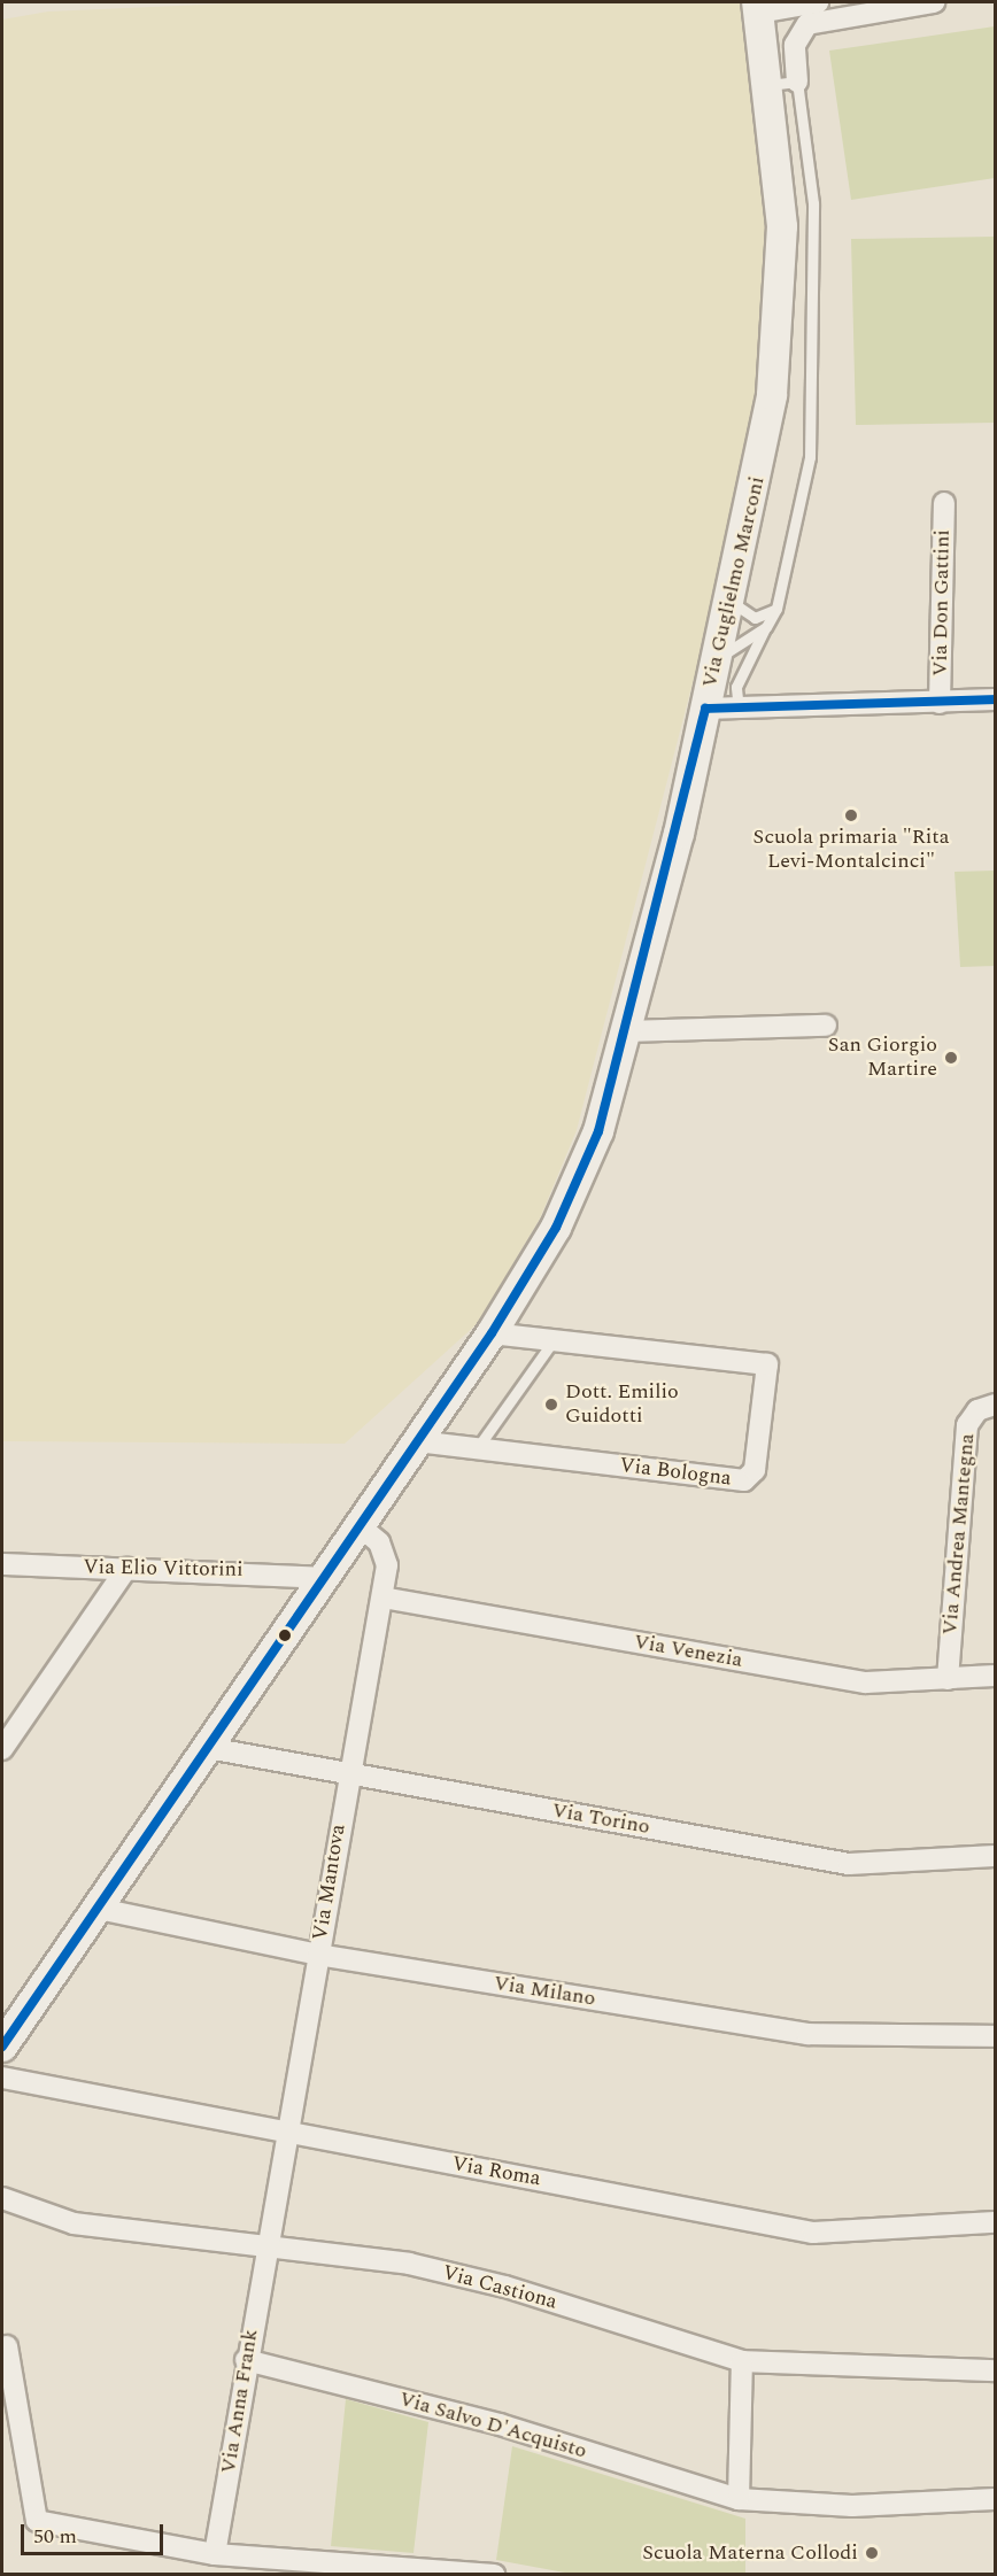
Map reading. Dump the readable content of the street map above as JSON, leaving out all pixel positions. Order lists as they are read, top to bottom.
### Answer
{
  "streets": {
    "main road": ["Via Guglielmo Marconi"],
    "street": [
      "Via Don Gattini",
      "Via Bologna",
      "Via Andrea Mantegna",
      "Via Elio Vittorini",
      "Via Venezia",
      "Via Torino",
      "Via Mantova",
      "Via Milano",
      "Via Roma",
      "Via Castiona",
      "Via Anna Frank",
      "Via Salvo D'Acquisto"
    ]
  },
  "crossings": [
    ["Via Guglielmo Marconi", "Via Bologna"],
    ["Via Guglielmo Marconi", "Via Elio Vittorini"],
    ["Via Guglielmo Marconi", "Via Torino"],
    ["Via Guglielmo Marconi", "Via Mantova"],
    ["Via Guglielmo Marconi", "Via Milano"],
    ["Via Andrea Mantegna", "Via Venezia"],
    ["Via Venezia", "Via Mantova"],
    ["Via Torino", "Via Mantova"],
    ["Via Mantova", "Via Milano"],
    ["Via Mantova", "Via Roma"],
    ["Via Mantova", "Via Castiona"],
    ["Via Mantova", "Via Anna Frank"],
    ["Via Castiona", "Via Anna Frank"],
    ["Via Anna Frank", "Via Salvo D'Acquisto"]
  ],
  "places": [
    "Scuola primaria \"Rita Levi-Montalcinci\"",
    "San Giorgio Martire",
    "Dott. Emilio Guidotti",
    "Scuola Materna Collodi"
  ],
  "scale_bar": "50 m"
}
